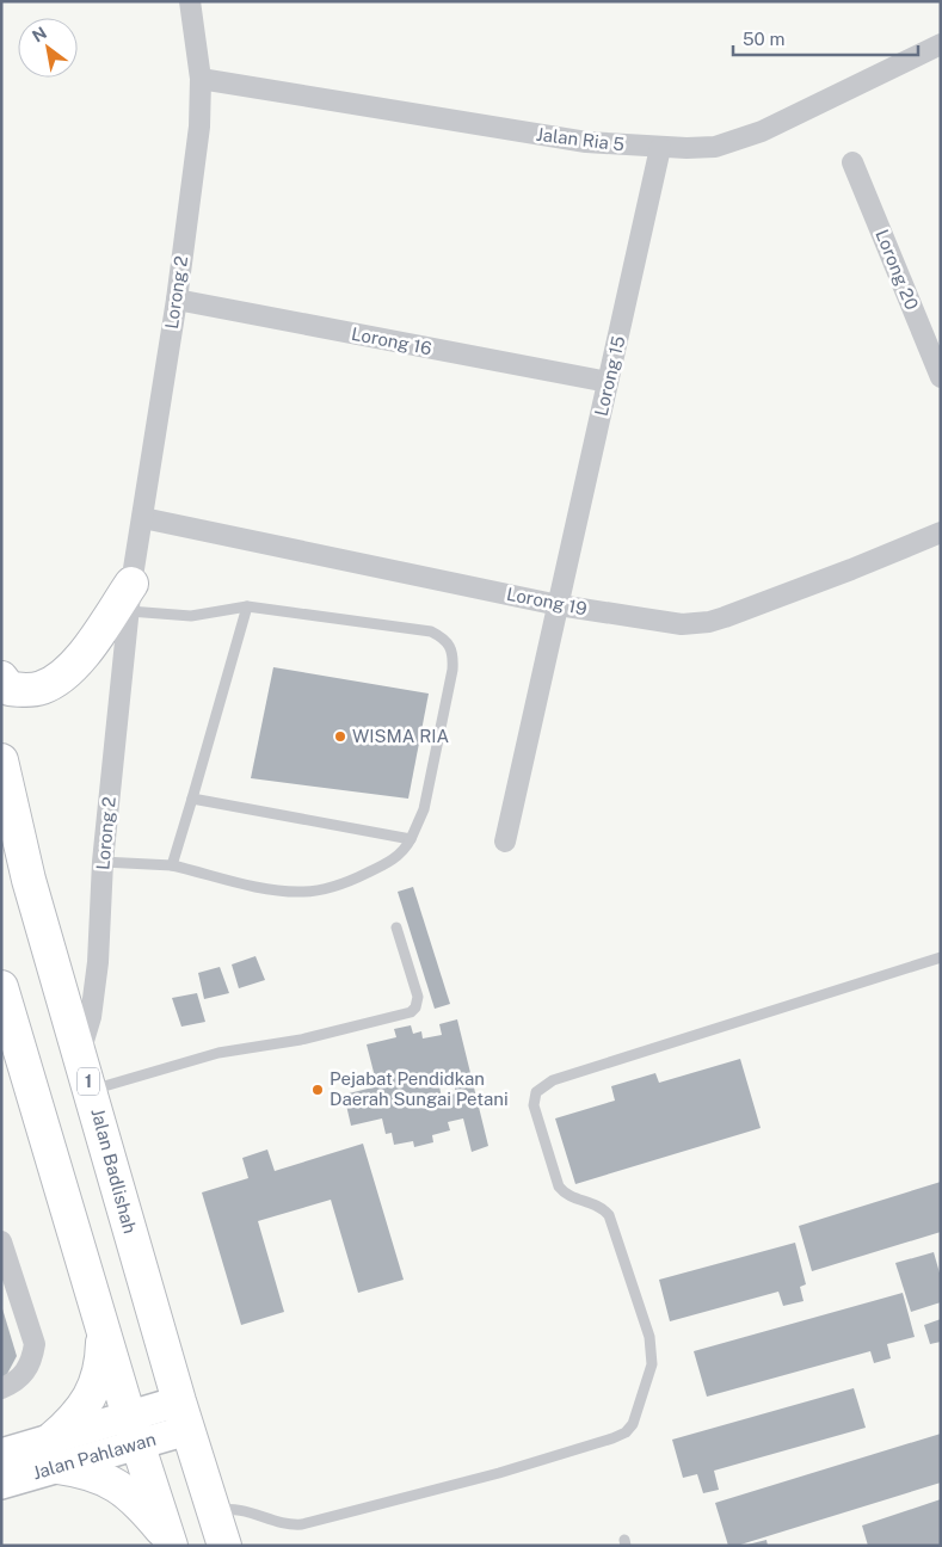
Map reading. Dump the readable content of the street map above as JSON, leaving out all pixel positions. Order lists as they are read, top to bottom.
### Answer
{
  "streets": {
    "main road": ["1", "Jalan Badlishah"],
    "street": [
      "Jalan Ria 5",
      "Lorong 20",
      "Lorong 2",
      "Lorong 16",
      "Lorong 15",
      "Lorong 19",
      "Jalan Pahlawan"
    ]
  },
  "crossings": [
    ["Jalan Ria 5", "Lorong 2"],
    ["Jalan Ria 5", "Lorong 15"],
    ["Lorong 2", "Lorong 16"],
    ["Lorong 2", "Lorong 19"],
    ["Lorong 2", "Jalan Badlishah"],
    ["Lorong 16", "Lorong 15"],
    ["Lorong 15", "Lorong 19"],
    ["Jalan Badlishah", "Jalan Pahlawan"]
  ],
  "places": ["WISMA RIA", "Pejabat Pendidkan Daerah Sungai Petani"],
  "scale_bar": "50 m",
  "north": "top left"
}
